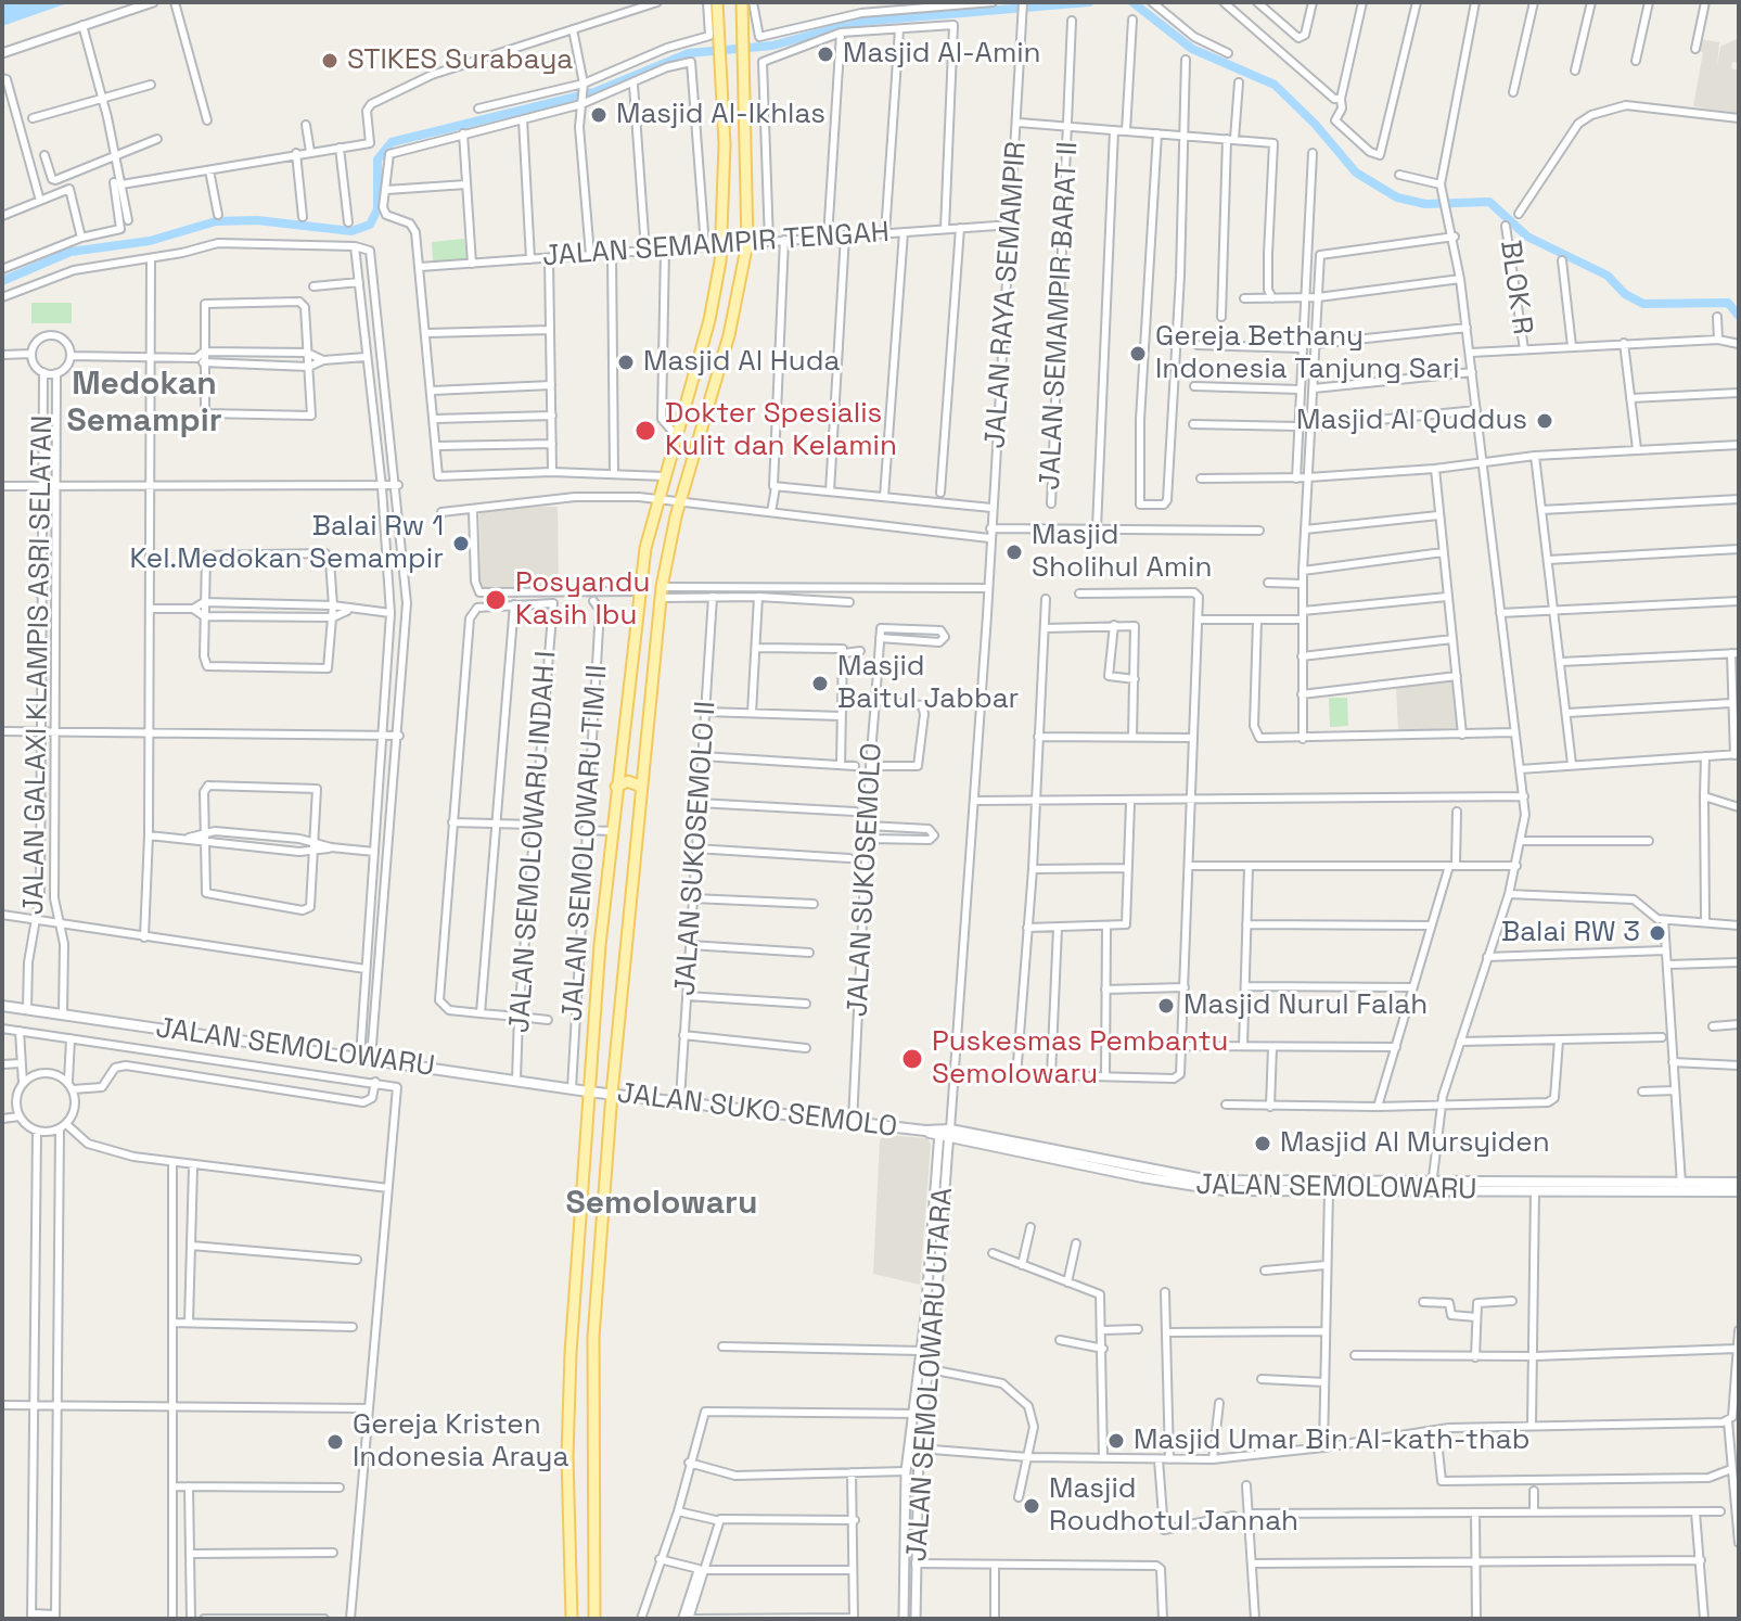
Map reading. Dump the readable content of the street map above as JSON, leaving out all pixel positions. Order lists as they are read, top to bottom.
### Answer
{
  "streets": {
    "main road": ["JALAN SEMOLOWARU", "JALAN SUKO SEMOLO"],
    "street": [
      "JALAN SEMAMPIR TENGAH",
      "BLOK R",
      "JALAN RAYA SEMAMPIR",
      "JALAN SEMAMPIR BARAT II",
      "JALAN GALAXI KLAMPIS ASRI SELATAN",
      "JALAN SEMOLOWARU INDAH I",
      "JALAN SEMOLOWARU TIM II",
      "JALAN SUKOSEMOLO II",
      "JALAN SUKOSEMOLO",
      "JALAN SEMOLOWARU UTARA"
    ]
  },
  "crossings": [
    ["JALAN SEMAMPIR TENGAH", "JALAN RAYA SEMAMPIR"],
    ["JALAN RAYA SEMAMPIR", "JALAN SEMOLOWARU"],
    ["JALAN RAYA SEMAMPIR", "JALAN SUKO SEMOLO"],
    ["JALAN RAYA SEMAMPIR", "JALAN SEMOLOWARU UTARA"],
    ["JALAN GALAXI KLAMPIS ASRI SELATAN", "JALAN SEMOLOWARU"],
    ["JALAN SEMOLOWARU INDAH I", "JALAN SEMOLOWARU"],
    ["JALAN SEMOLOWARU TIM II", "JALAN SEMOLOWARU"],
    ["JALAN SUKOSEMOLO II", "JALAN SUKO SEMOLO"],
    ["JALAN SUKOSEMOLO", "JALAN SUKO SEMOLO"],
    ["JALAN SEMOLOWARU", "JALAN SUKO SEMOLO"],
    ["JALAN SEMOLOWARU", "JALAN SEMOLOWARU UTARA"],
    ["JALAN SUKO SEMOLO", "JALAN SEMOLOWARU UTARA"]
  ],
  "districts": ["Medokan Semampir", "Semolowaru"],
  "places": [
    "Masjid Al-Amin",
    "STIKES Surabaya",
    "Masjid Al-Ikhlas",
    "Gereja Bethany Indonesia Tanjung Sari",
    "Masjid Al Huda",
    "Masjid Al Quddus",
    "Dokter Spesialis Kulit dan Kelamin",
    "Balai Rw 1 Kel.Medokan Semampir",
    "Masjid Sholihul Amin",
    "Posyandu Kasih Ibu",
    "Masjid Baitul Jabbar",
    "Balai RW 3",
    "Masjid Nurul Falah",
    "Puskesmas Pembantu Semolowaru",
    "Masjid Al Mursyiden",
    "Masjid Umar Bin Al-kath-thab",
    "Gereja Kristen Indonesia Araya",
    "Masjid Roudhotul Jannah"
  ]
}
